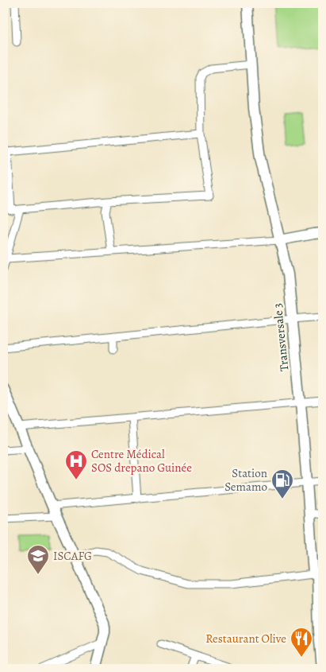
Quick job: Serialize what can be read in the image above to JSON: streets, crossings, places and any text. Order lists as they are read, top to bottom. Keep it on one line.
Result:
{"streets":{"main road":["Transversale 3"]},"places":{"hospital":["Centre Médical SOS drepano Guinée"],"fuel station":["Station Semamo"],"school or university":["ISCAFG"],"restaurant":["Restaurant Olive"]}}
